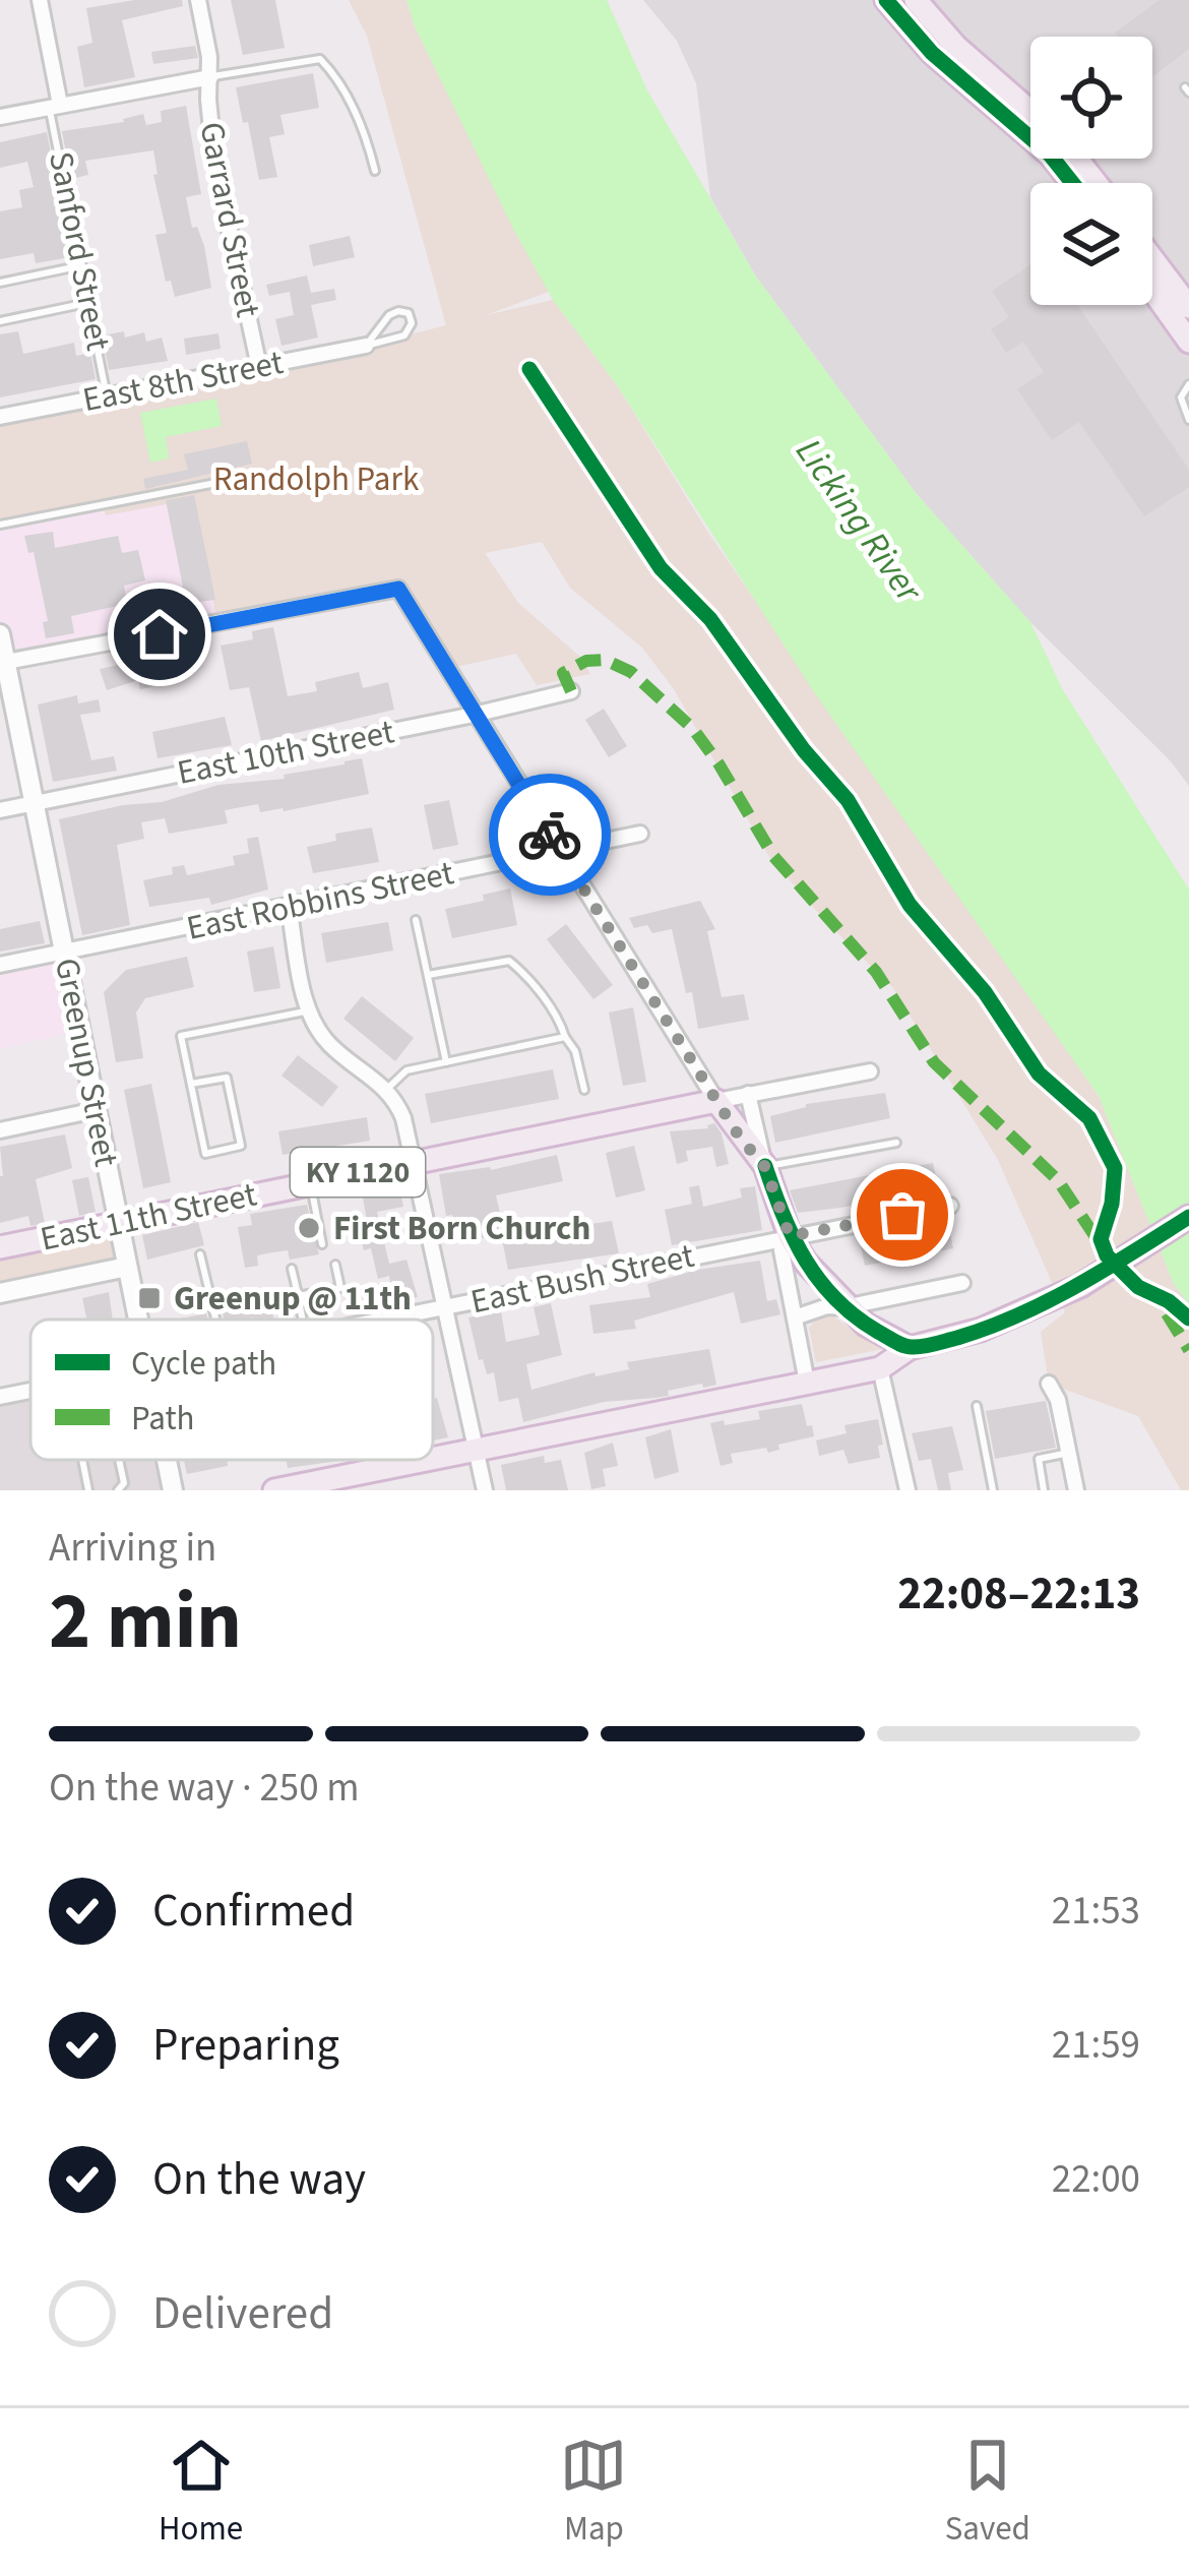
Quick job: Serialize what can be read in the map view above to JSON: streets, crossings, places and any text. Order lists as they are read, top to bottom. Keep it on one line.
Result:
{"streets":{"main road":["Greenup Street","KY 1120","East 11th Street"],"street":["Garrard Street","Sanford Street","East 8th Street","East 10th Street","East Robbins Street","East Bush Street"]},"crossings":[["Garrard Street","East 8th Street"],["Sanford Street","East 8th Street"],["East 10th Street","Greenup Street"],["East Robbins Street","Greenup Street"],["Greenup Street","East 11th Street"]],"water":["Licking River"],"parks":["Randolph Park"],"places":{"other":["First Born Church"],"transit":["Greenup @ 11th"]},"legend":["Cycle path","Path"],"page":{"heading":["2 min","Arriving in","22:08–22:13"],"bar":"On the way · 250 m","list":[["Confirmed","21:53"],["Preparing","21:59"],["On the way","22:00"],"Delivered"],"tabs":["Home","Map","Saved"]}}
